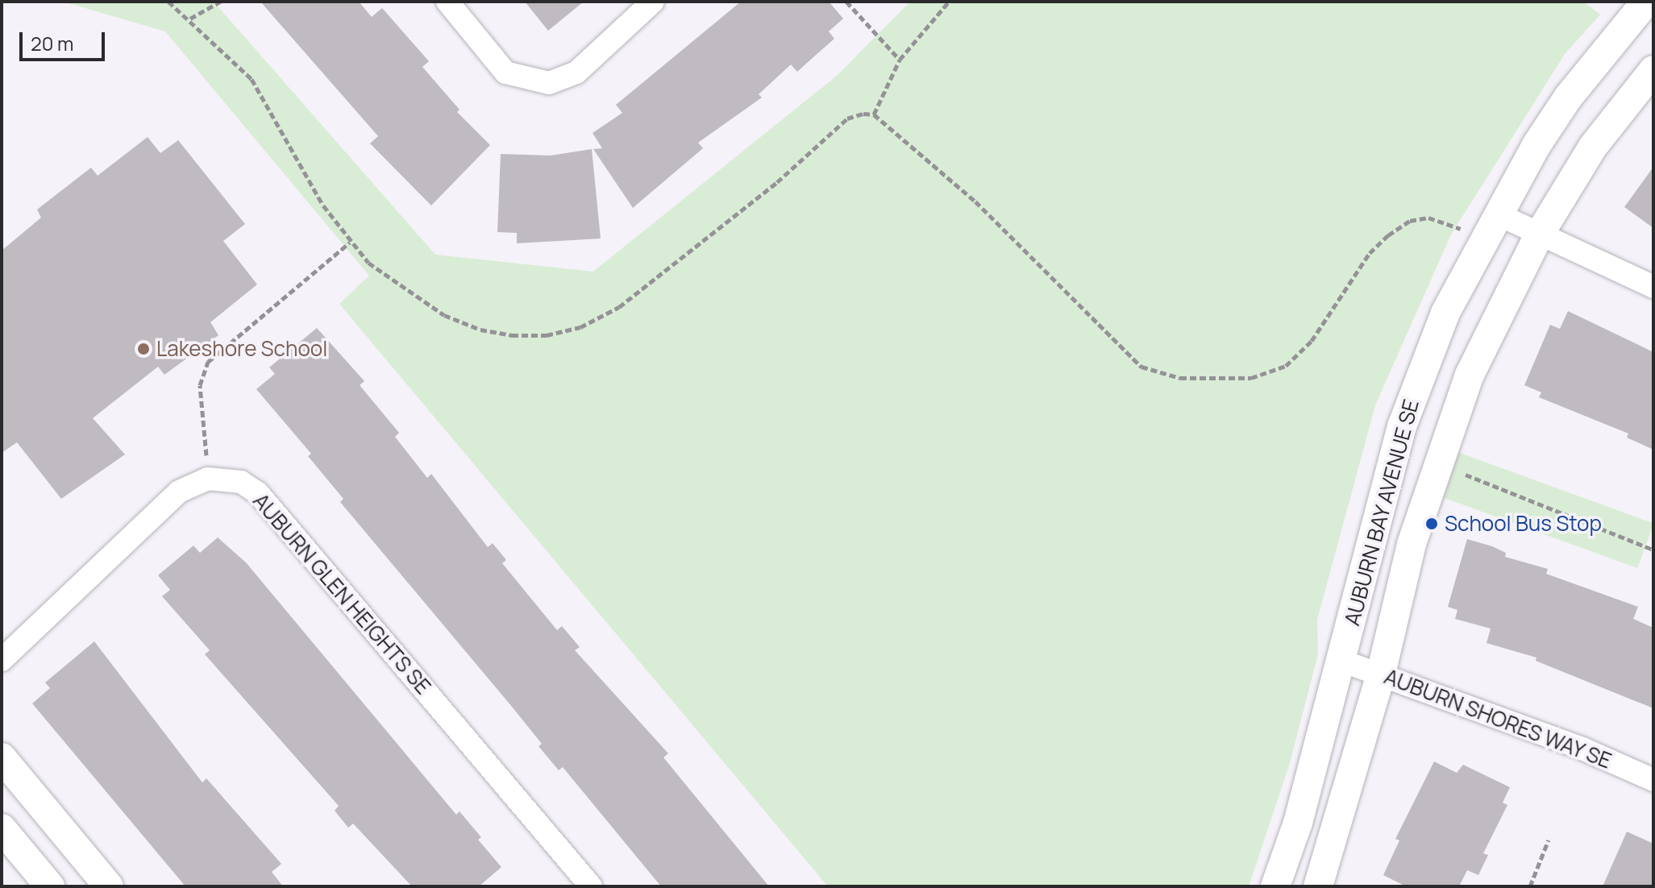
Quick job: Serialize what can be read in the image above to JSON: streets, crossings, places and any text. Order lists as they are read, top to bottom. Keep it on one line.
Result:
{"streets":{"street":["AUBURN BAY AVENUE SE","AUBURN GLEN HEIGHTS SE","AUBURN SHORES WAY SE"]},"crossings":[["AUBURN BAY AVENUE SE","AUBURN SHORES WAY SE"]],"places":["Lakeshore School","School Bus Stop"],"scale_bar":"20 m"}
